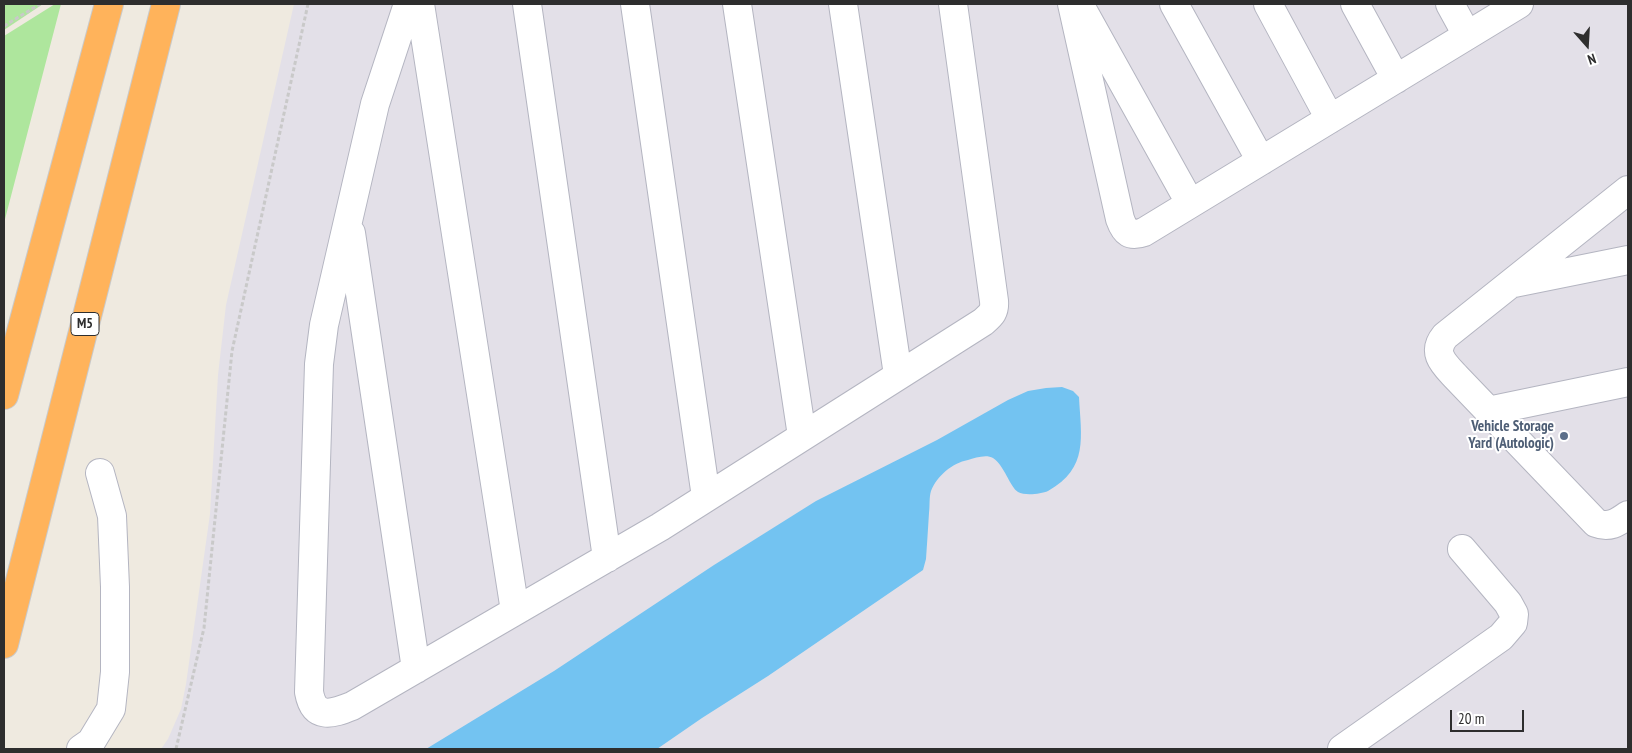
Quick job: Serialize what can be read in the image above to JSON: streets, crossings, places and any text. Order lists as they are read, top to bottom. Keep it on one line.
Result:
{"streets":{"highway":["M5"]},"places":["Vehicle Storage Yard (Autologic)"],"scale_bar":"20 m","north":"bottom"}
